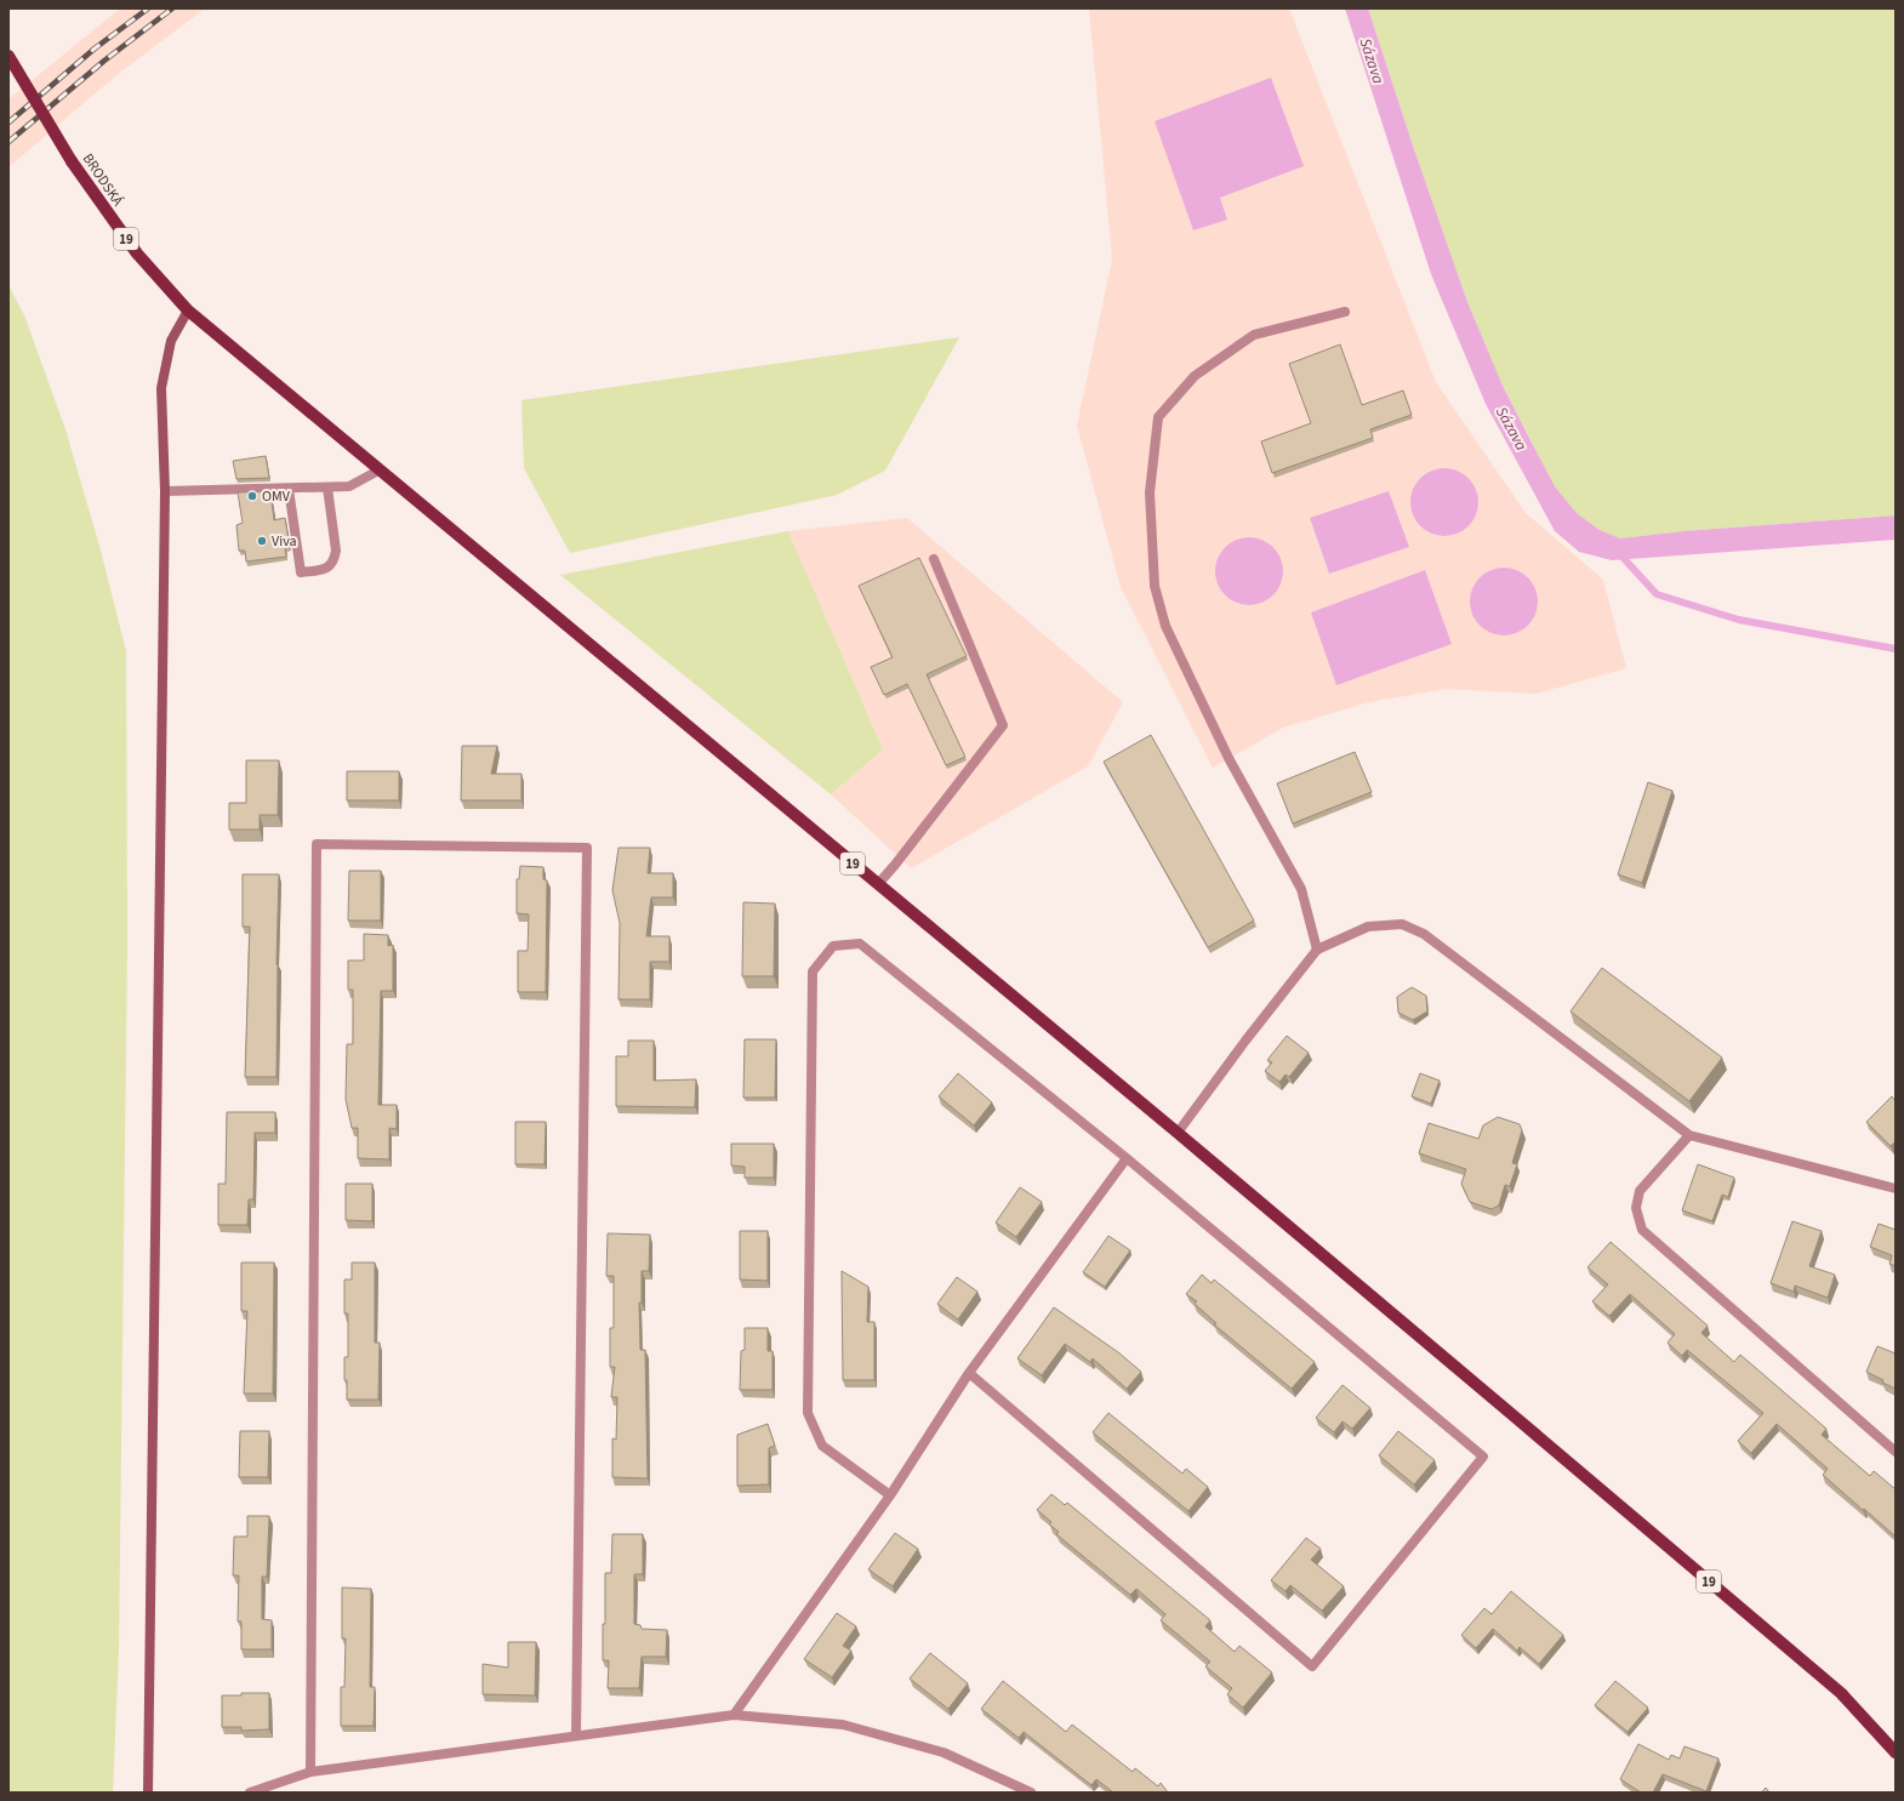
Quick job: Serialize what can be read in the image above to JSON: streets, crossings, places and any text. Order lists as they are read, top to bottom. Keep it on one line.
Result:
{"streets":{"main road":["BRODSKÁ","19"]},"crossings":[["BRODSKÁ","19"]],"water":["Sázava"],"places":["OMV","Viva"]}
